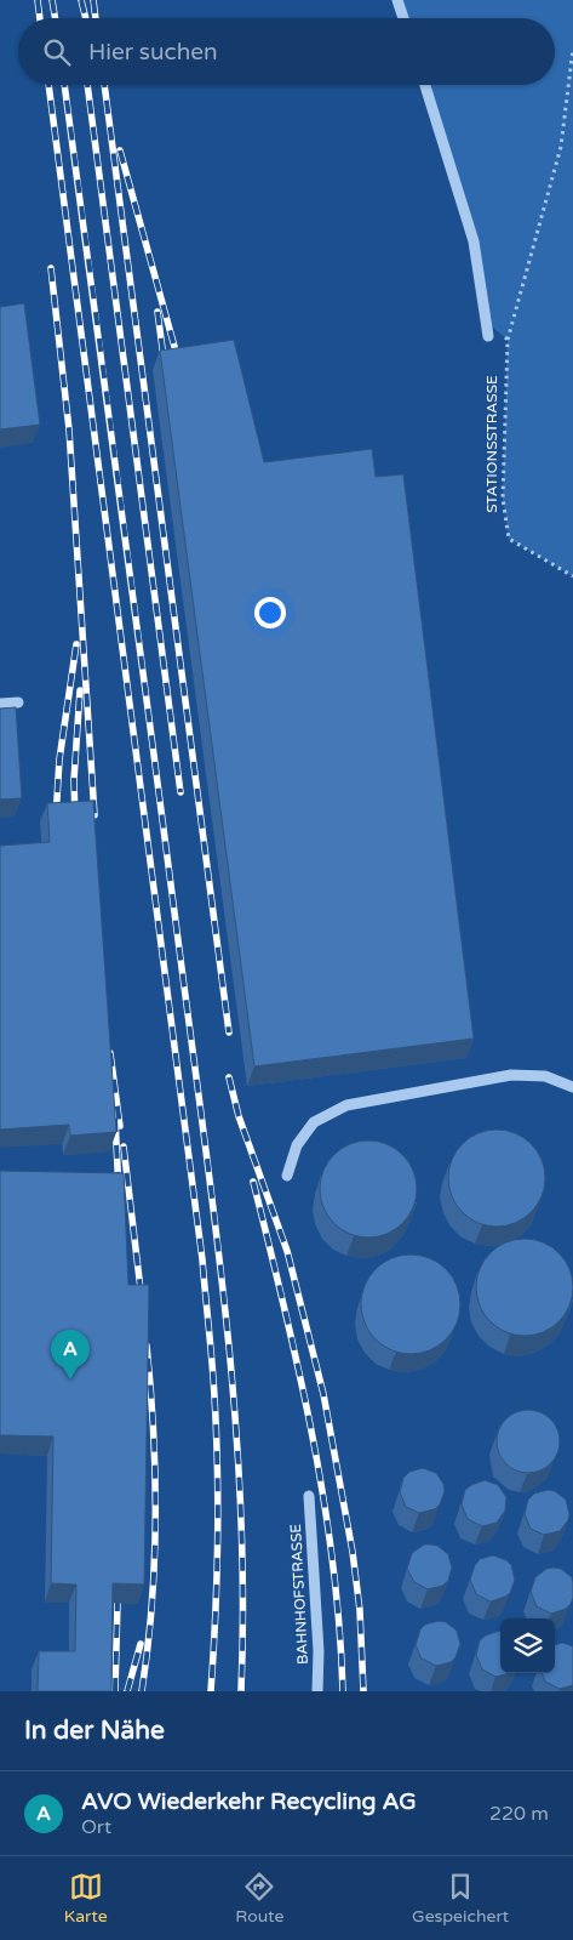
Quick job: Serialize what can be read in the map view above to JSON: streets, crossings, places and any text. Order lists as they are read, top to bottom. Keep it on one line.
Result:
{"streets":{"street":["BAHNHOFSTRASSE"],"path":["STATIONSSTRASSE"]},"page":{"search":"Hier suchen","pins":"A","heading":"In der Nähe","list":[{"mark":"A","name":"AVO Wiederkehr Recycling AG","note":"Ort","value":"220 m"}],"nav":["Karte","Route","Gespeichert"]}}
